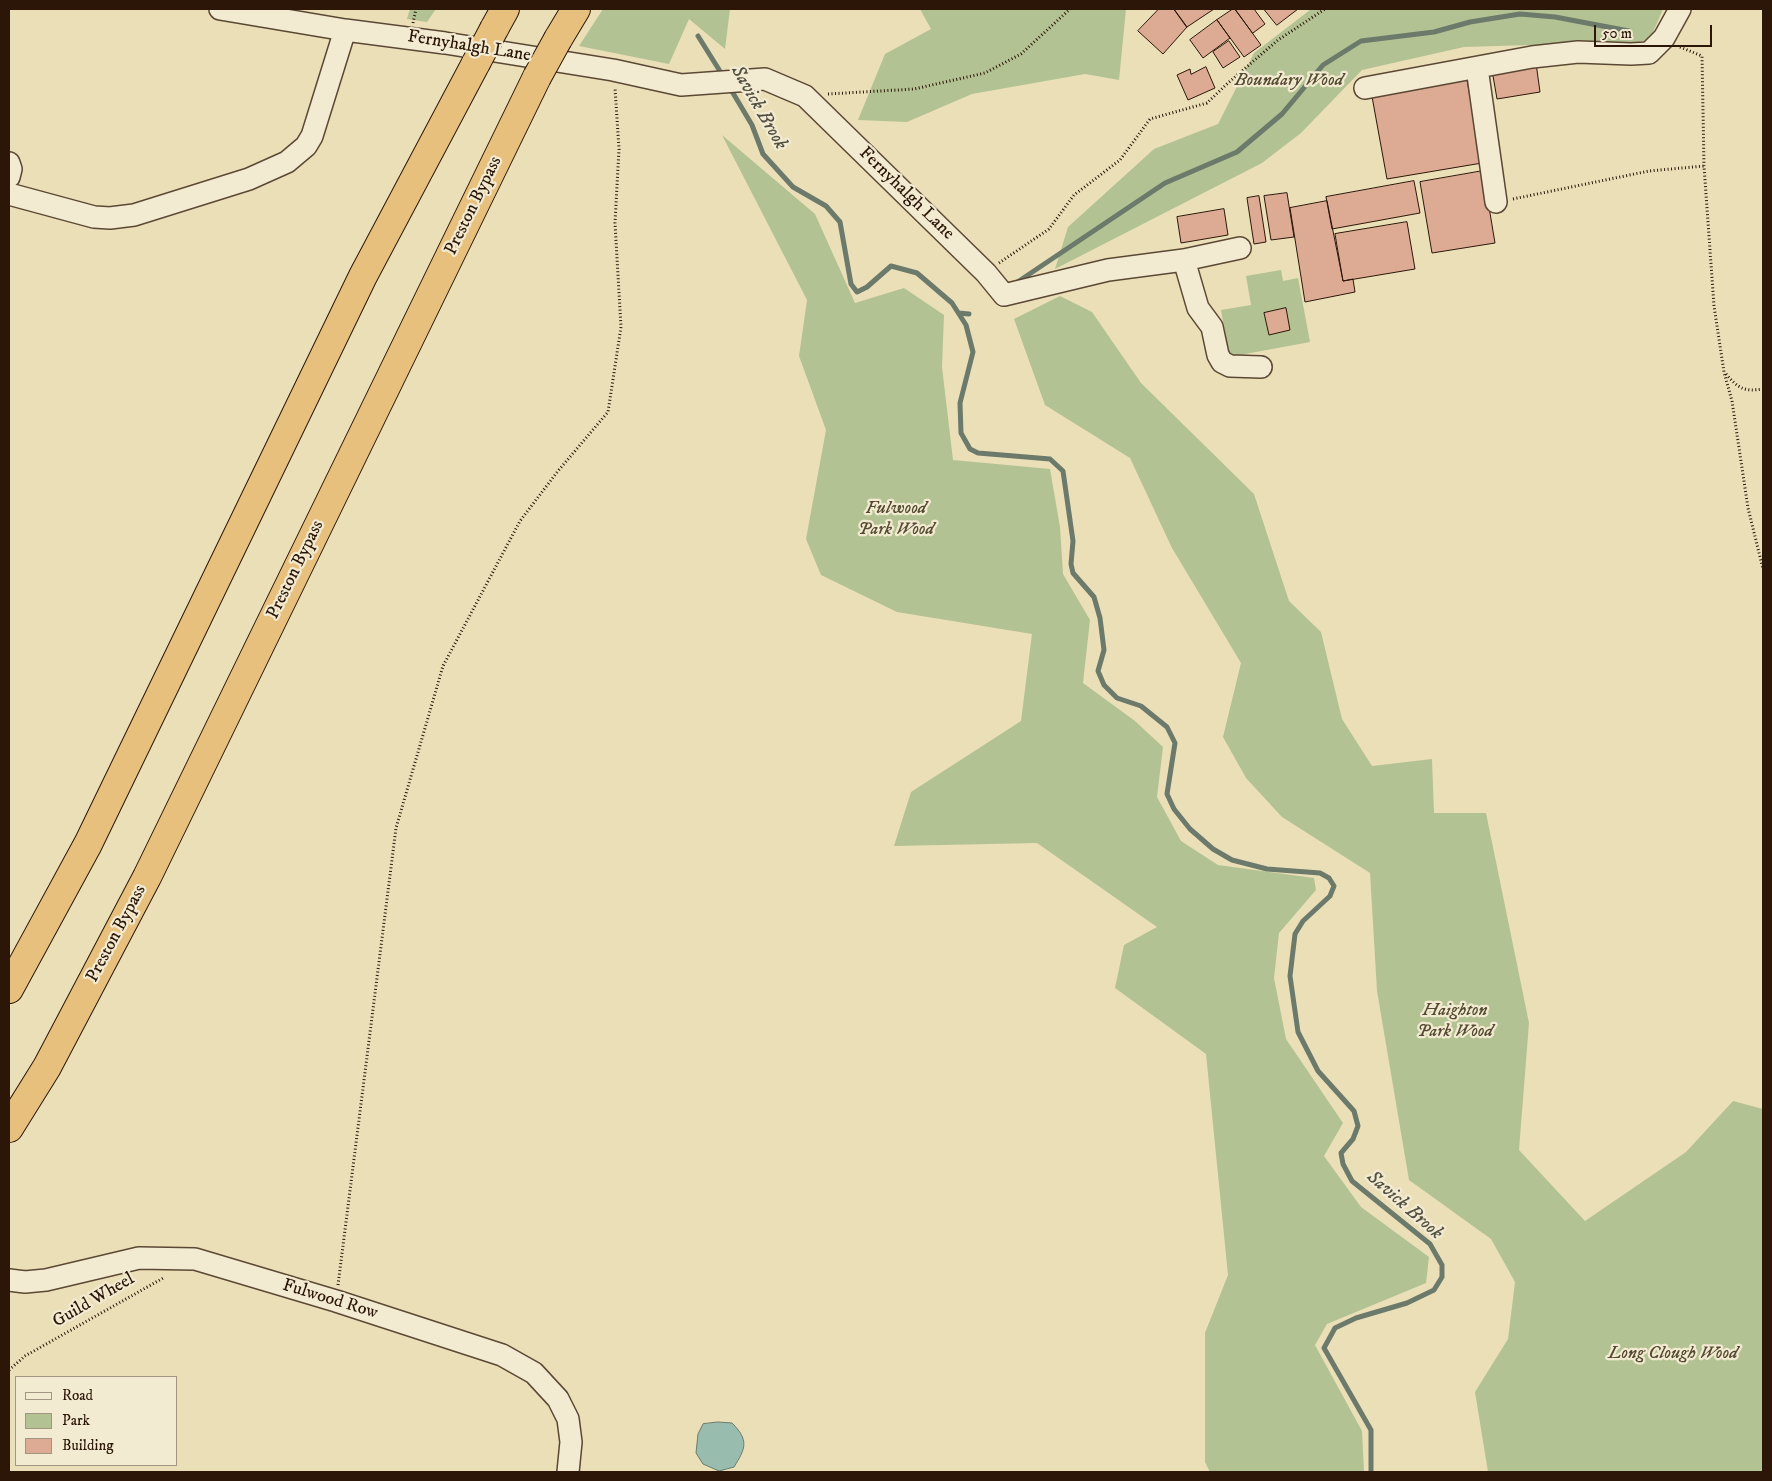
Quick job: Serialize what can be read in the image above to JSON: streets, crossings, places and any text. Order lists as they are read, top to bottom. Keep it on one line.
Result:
{"streets":{"highway":["Preston Bypass"],"street":["Fernyhalgh Lane","Fulwood Row"],"path":["Guild Wheel"]},"crossings":[["Fulwood Row","Guild Wheel"]],"water":["Savick Brook"],"parks":["Boundary Wood","Fulwood Park Wood","Haighton Park Wood","Long Clough Wood"],"legend":["Road","Park","Building"],"scale_bar":"50 m"}
